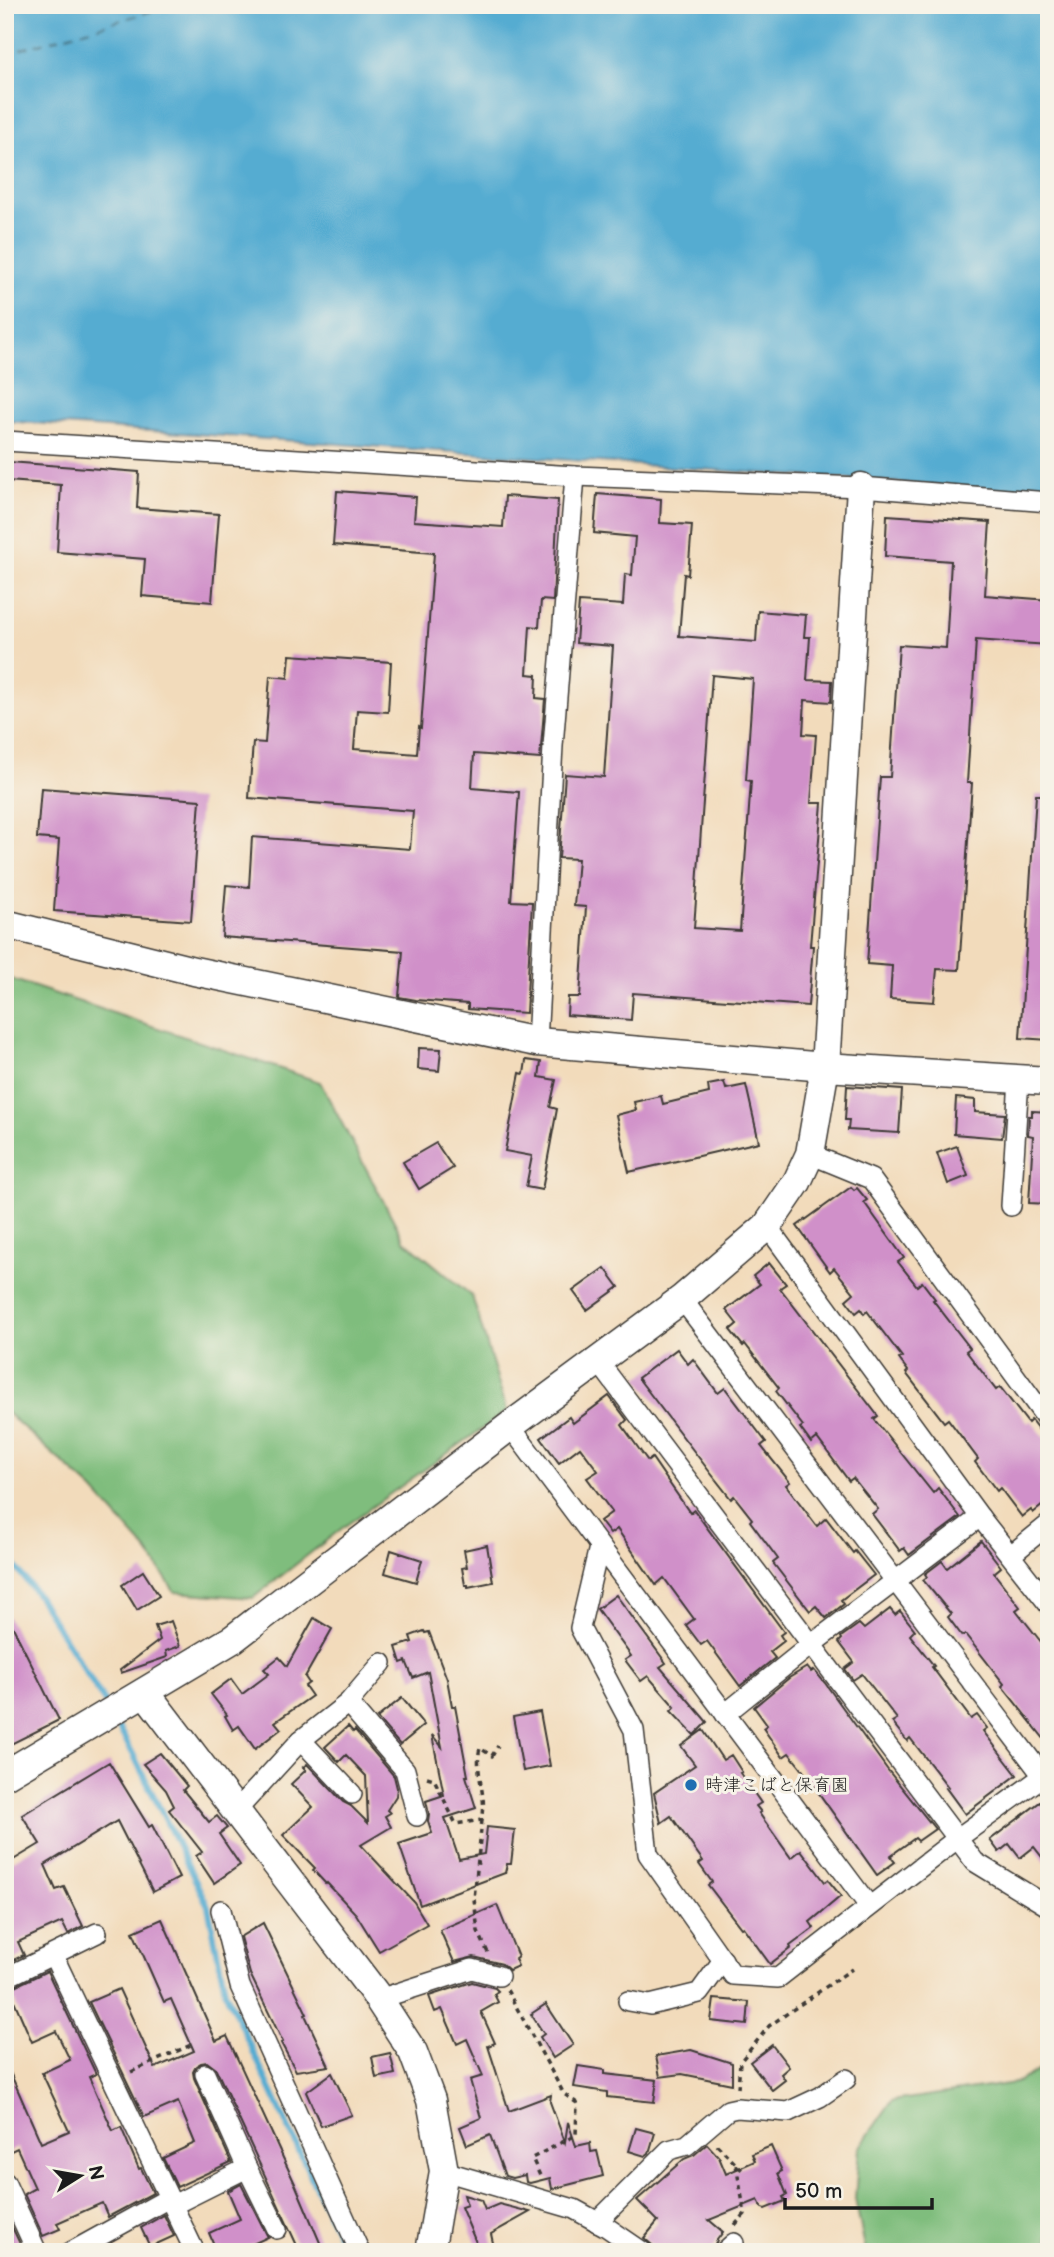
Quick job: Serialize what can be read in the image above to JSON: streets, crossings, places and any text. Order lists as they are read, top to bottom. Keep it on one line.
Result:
{"places":["時津こばと保育園"],"scale_bar":"50 m","north":"right"}
